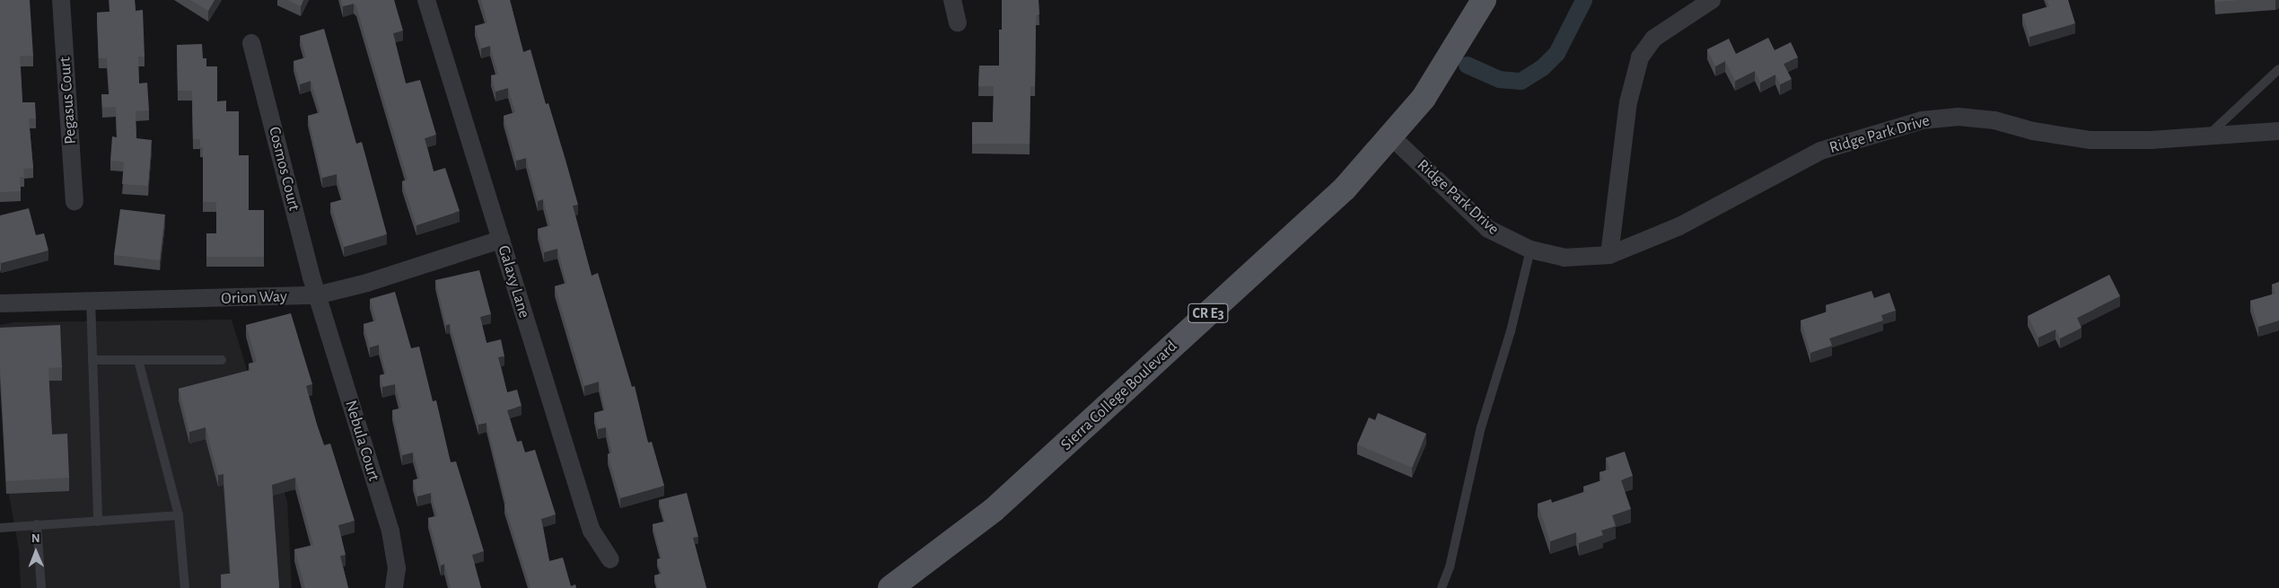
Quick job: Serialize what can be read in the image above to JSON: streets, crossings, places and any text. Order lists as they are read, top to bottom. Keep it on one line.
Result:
{"streets":{"main road":["CR E3","Sierra College Boulevard"],"street":["Pegasus Court","Ridge Park Drive","Cosmos Court","Galaxy Lane","Orion Way","Nebula Court"]},"crossings":[["Ridge Park Drive","Sierra College Boulevard"],["Cosmos Court","Orion Way"],["Cosmos Court","Nebula Court"],["Galaxy Lane","Orion Way"],["Orion Way","Nebula Court"]],"north":"top"}
